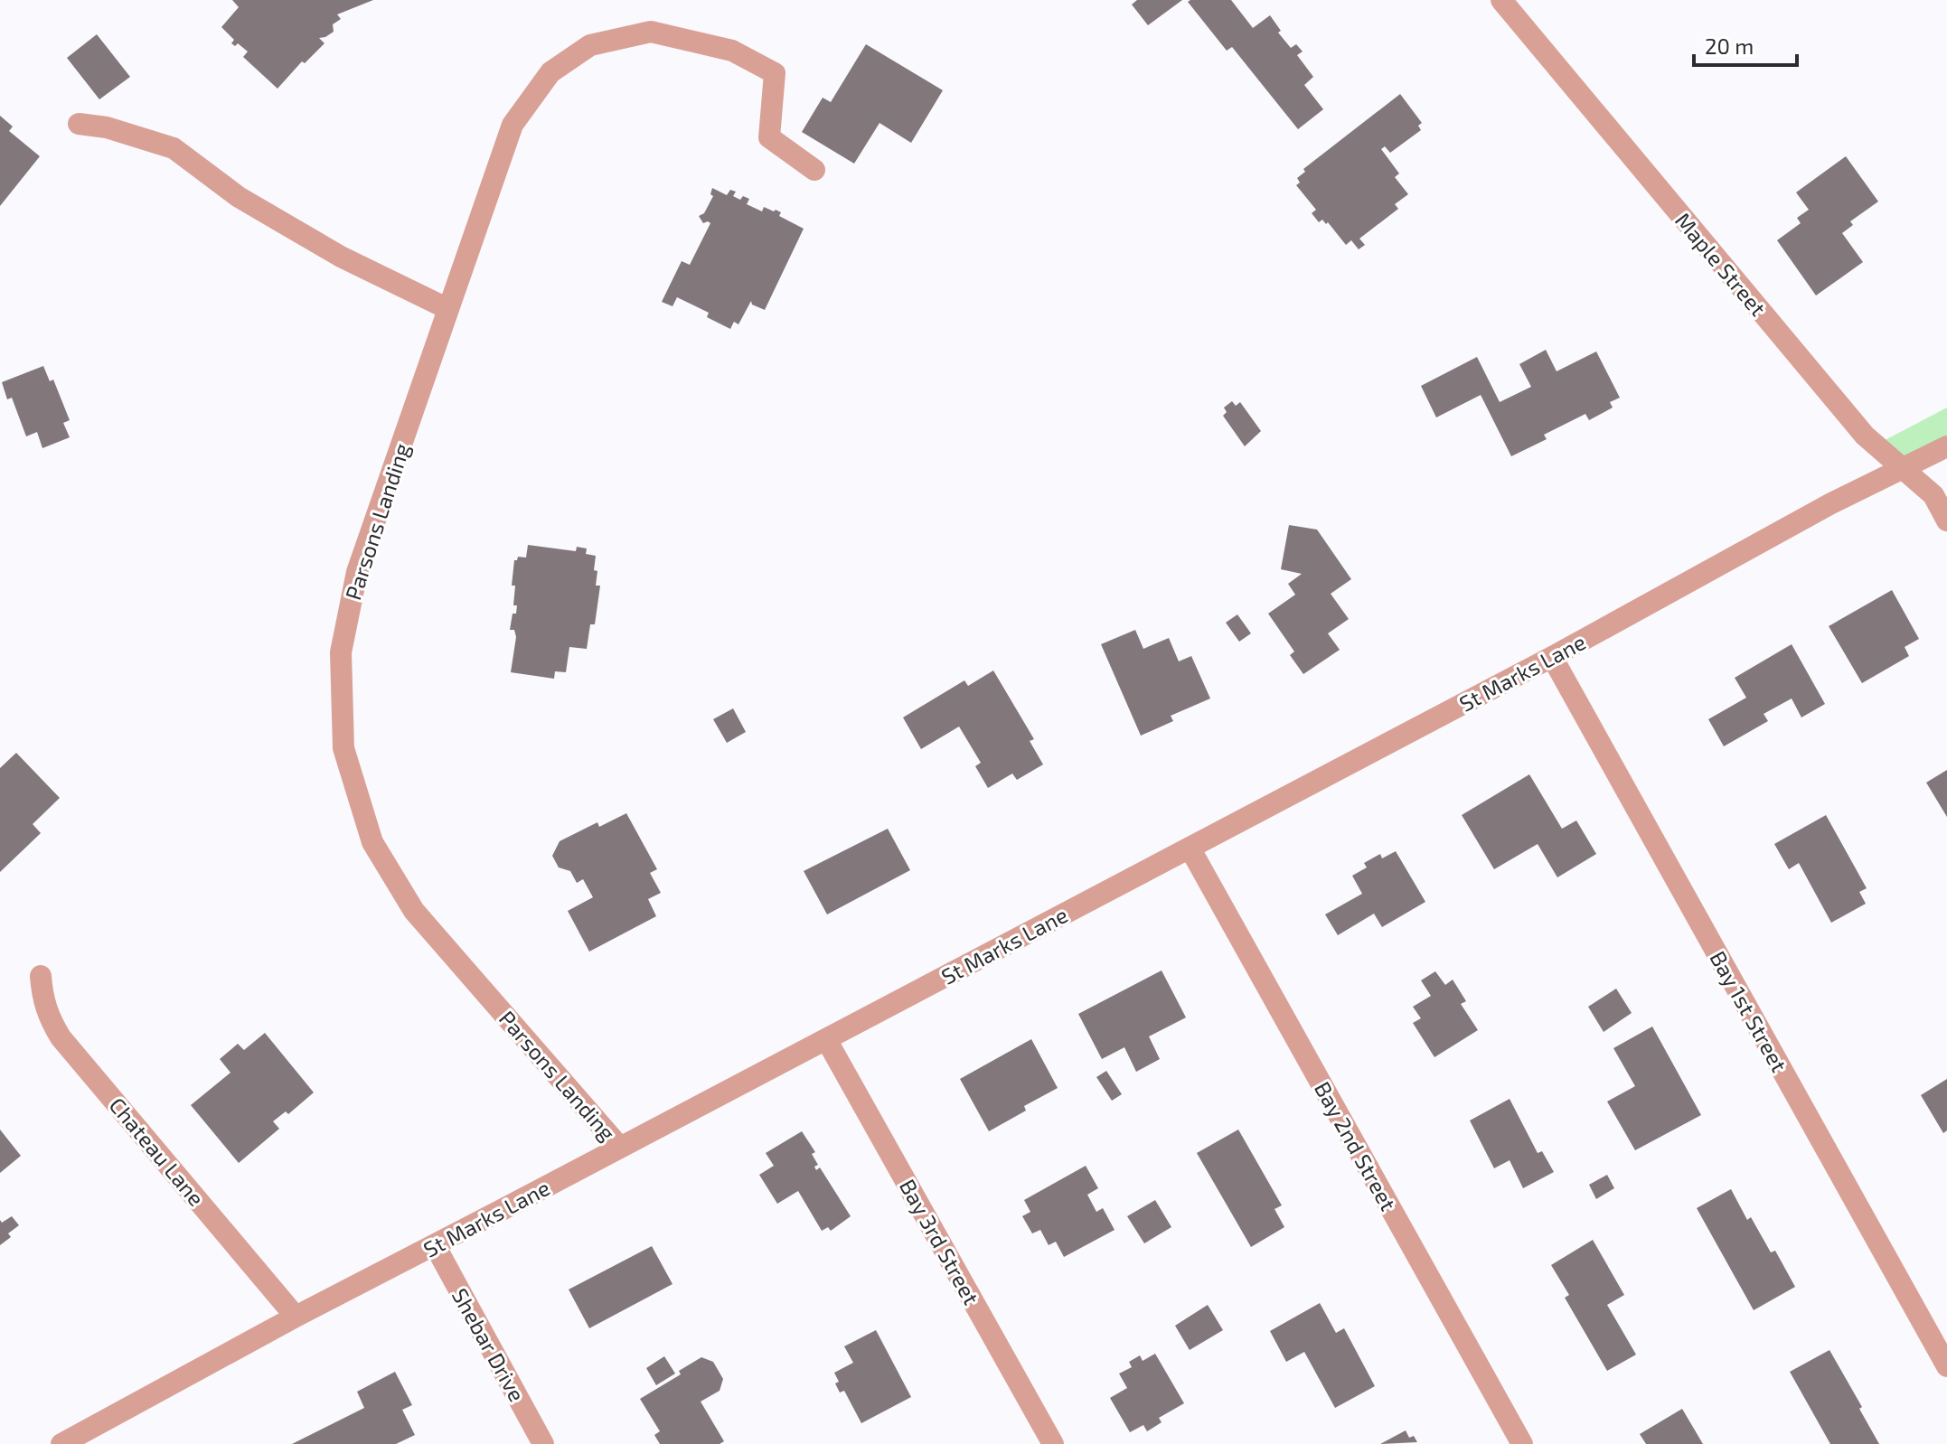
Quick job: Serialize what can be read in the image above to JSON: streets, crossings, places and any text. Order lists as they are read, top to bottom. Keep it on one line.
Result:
{"streets":{"street":["Maple Street","Parsons Landing","St Marks Lane","Bay 1st Street","Bay 2nd Street","Chateau Lane","Bay 3rd Street","Shebar Drive"]},"crossings":[["Maple Street","St Marks Lane"],["Parsons Landing","St Marks Lane"],["St Marks Lane","Bay 1st Street"],["St Marks Lane","Bay 2nd Street"],["St Marks Lane","Chateau Lane"],["St Marks Lane","Bay 3rd Street"],["St Marks Lane","Shebar Drive"]],"scale_bar":"20 m"}
